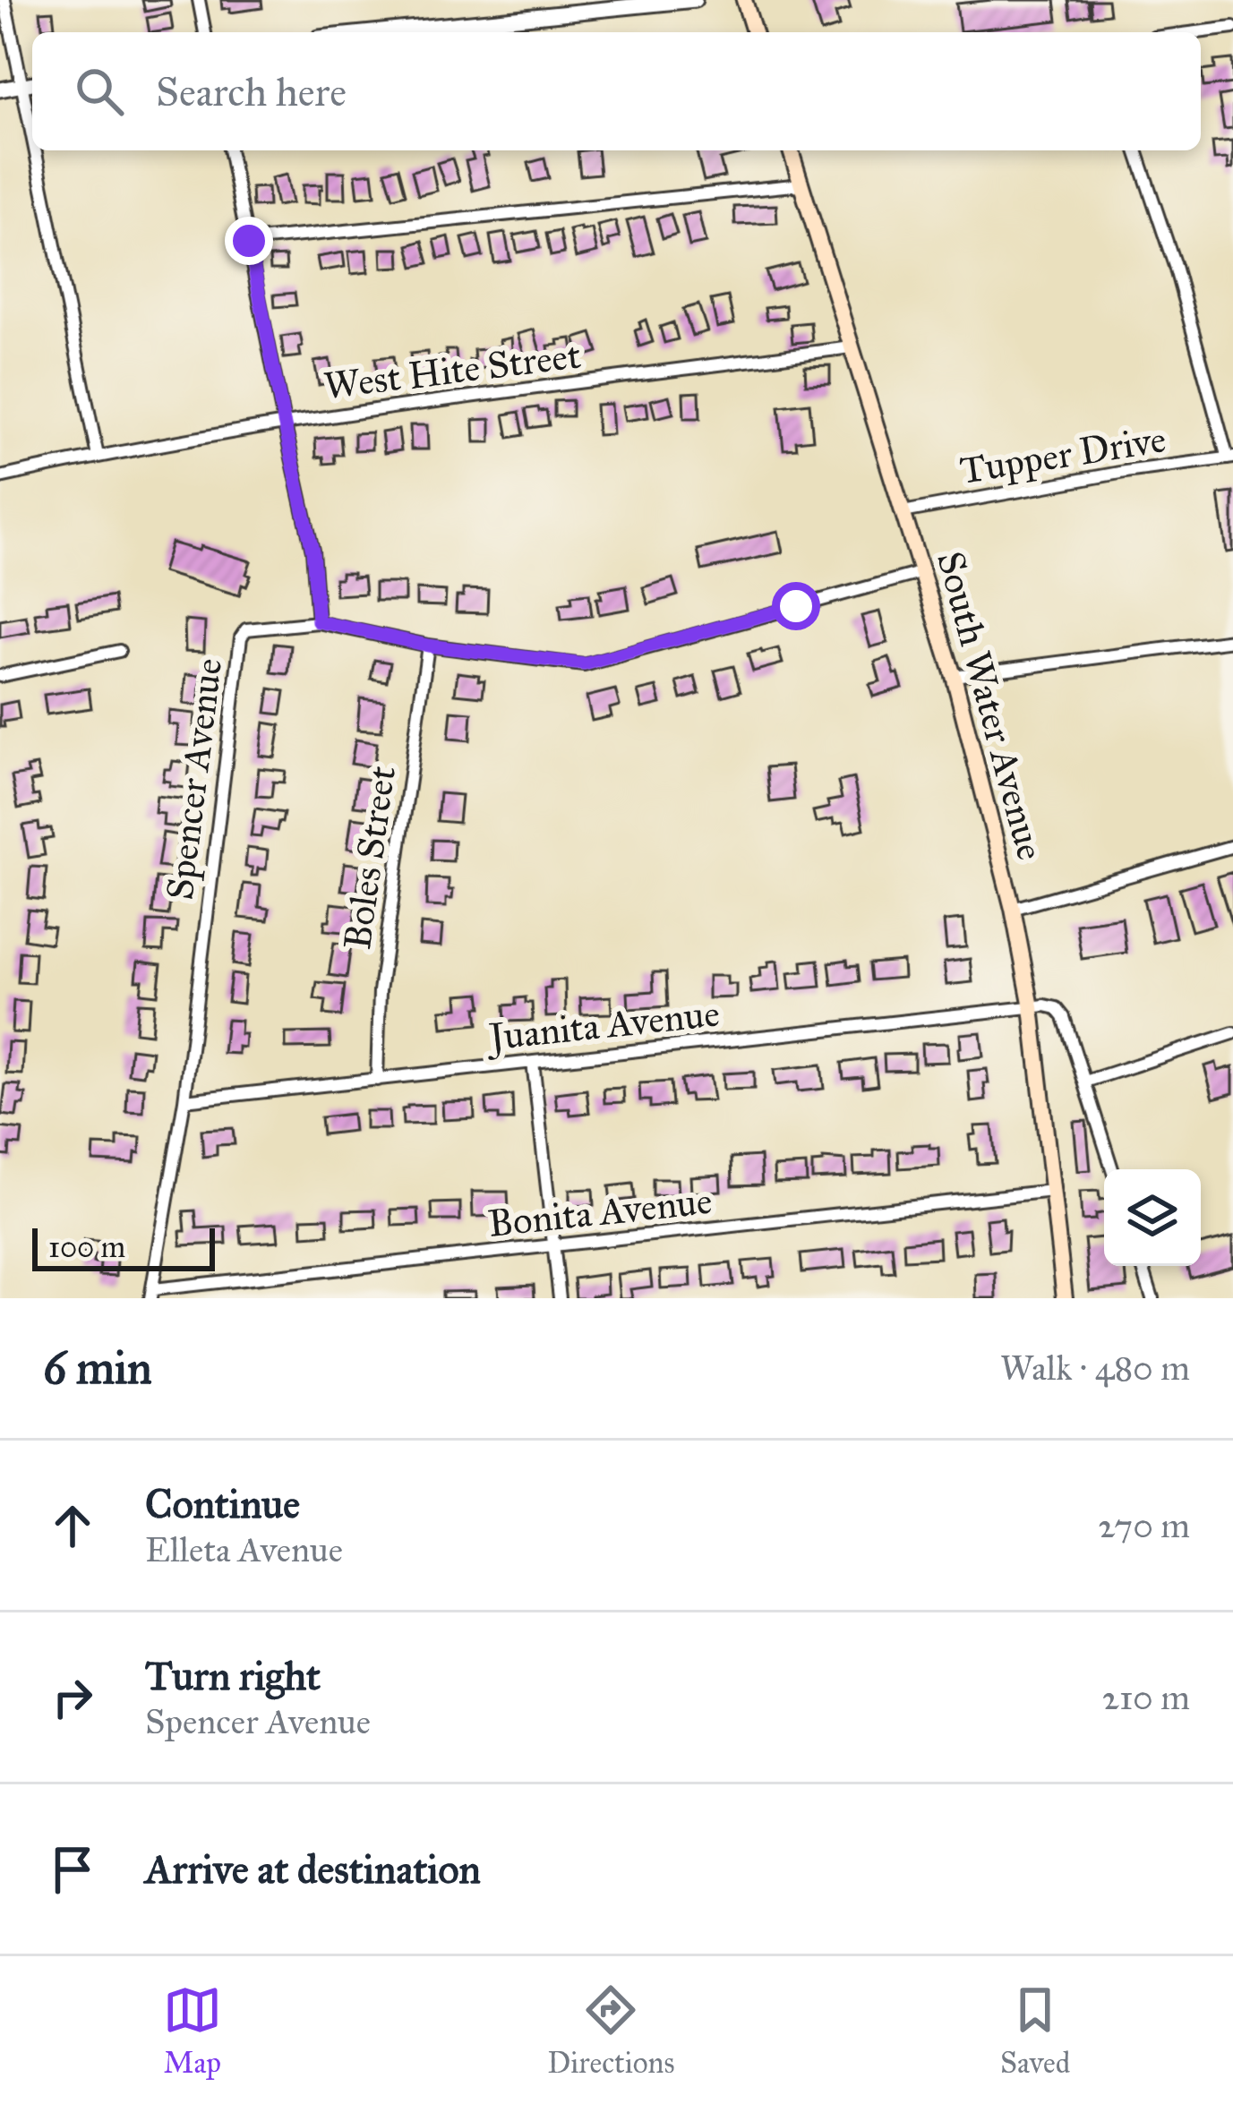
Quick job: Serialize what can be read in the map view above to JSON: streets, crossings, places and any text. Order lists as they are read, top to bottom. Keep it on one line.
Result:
{"streets":{"main road":["South Water Avenue"],"street":["West Hite Street","Tupper Drive","Spencer Avenue","Boles Street","Juanita Avenue","Bonita Avenue"]},"crossings":[["West Hite Street","South Water Avenue"],["Tupper Drive","South Water Avenue"],["South Water Avenue","Juanita Avenue"],["South Water Avenue","Bonita Avenue"],["Spencer Avenue","Juanita Avenue"],["Spencer Avenue","Bonita Avenue"],["Boles Street","Juanita Avenue"]],"scale_bar":"100 m","page":{"search":"Search here","scale":"100 m","heading":["6 min","Walk · 480 m"],"list":[["Continue","Elleta Avenue","270 m"],["Turn right","Spencer Avenue","210 m"],"Arrive at destination"],"nav":["Map","Directions","Saved"]}}
